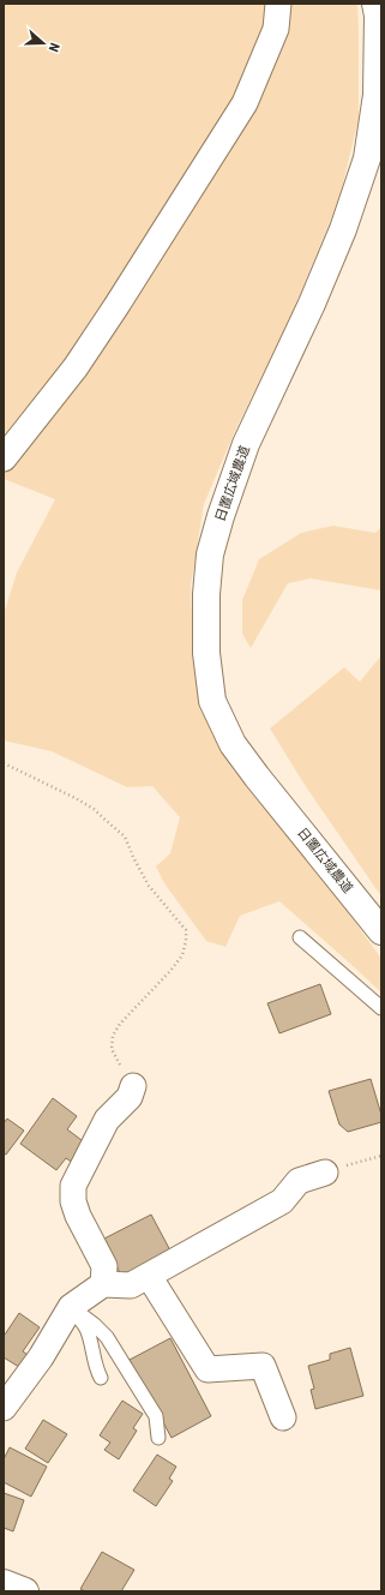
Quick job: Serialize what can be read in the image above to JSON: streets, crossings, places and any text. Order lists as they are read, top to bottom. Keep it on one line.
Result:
{"streets":{"street":["日置広域農道"]},"north":"right"}
